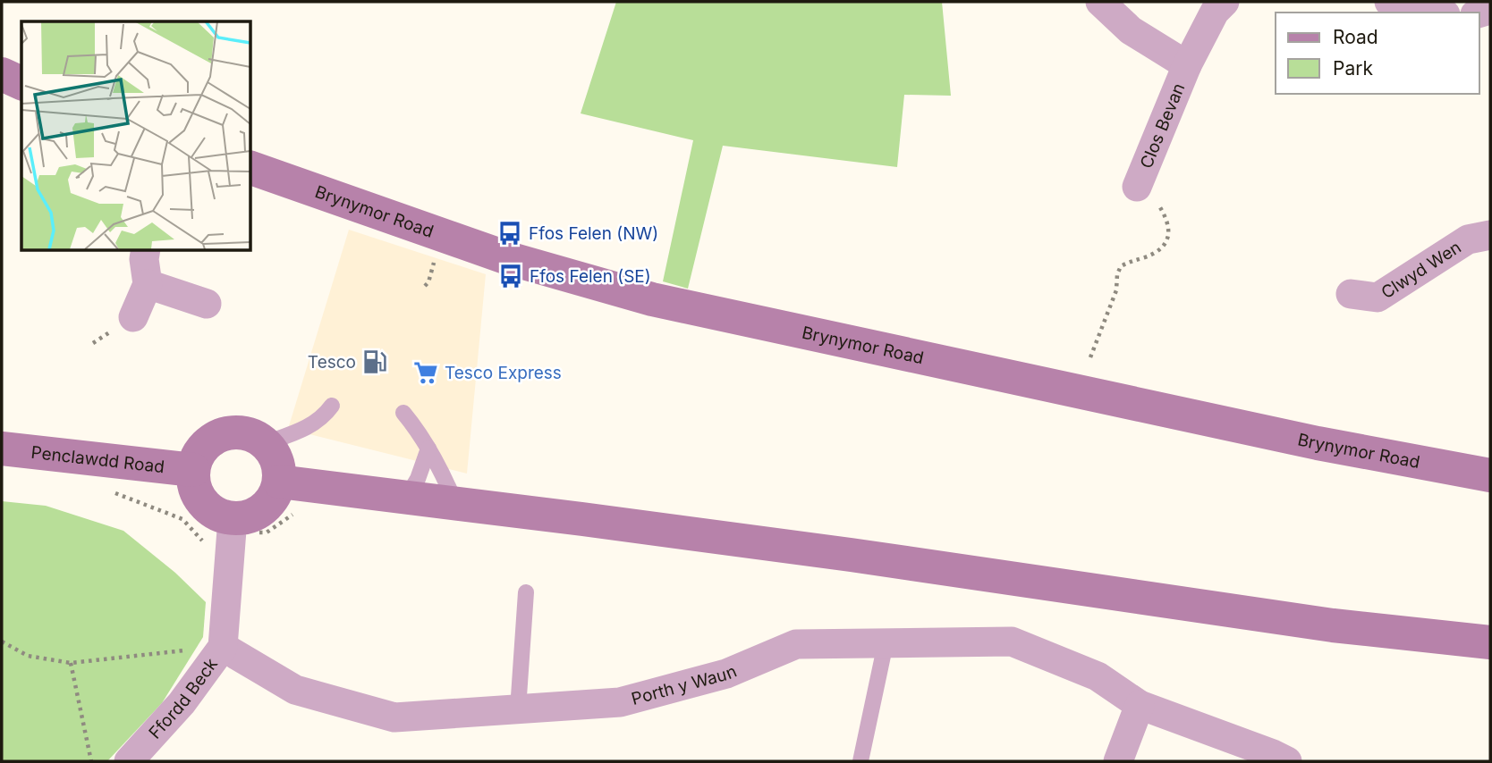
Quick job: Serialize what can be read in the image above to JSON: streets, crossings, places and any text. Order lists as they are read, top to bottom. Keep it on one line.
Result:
{"streets":{"main road":["Brynymor Road","Penclawdd Road"],"street":["Clos Bevan","Clwyd Wen","Porth y Waun","Ffordd Beck"]},"crossings":[["Penclawdd Road","Ffordd Beck"],["Porth y Waun","Ffordd Beck"]],"places":{"bus stop":["Ffos Felen (NW)","Ffos Felen (SE)"],"fuel station":["Tesco"],"supermarket":["Tesco Express"]},"legend":["Road","Park"]}
